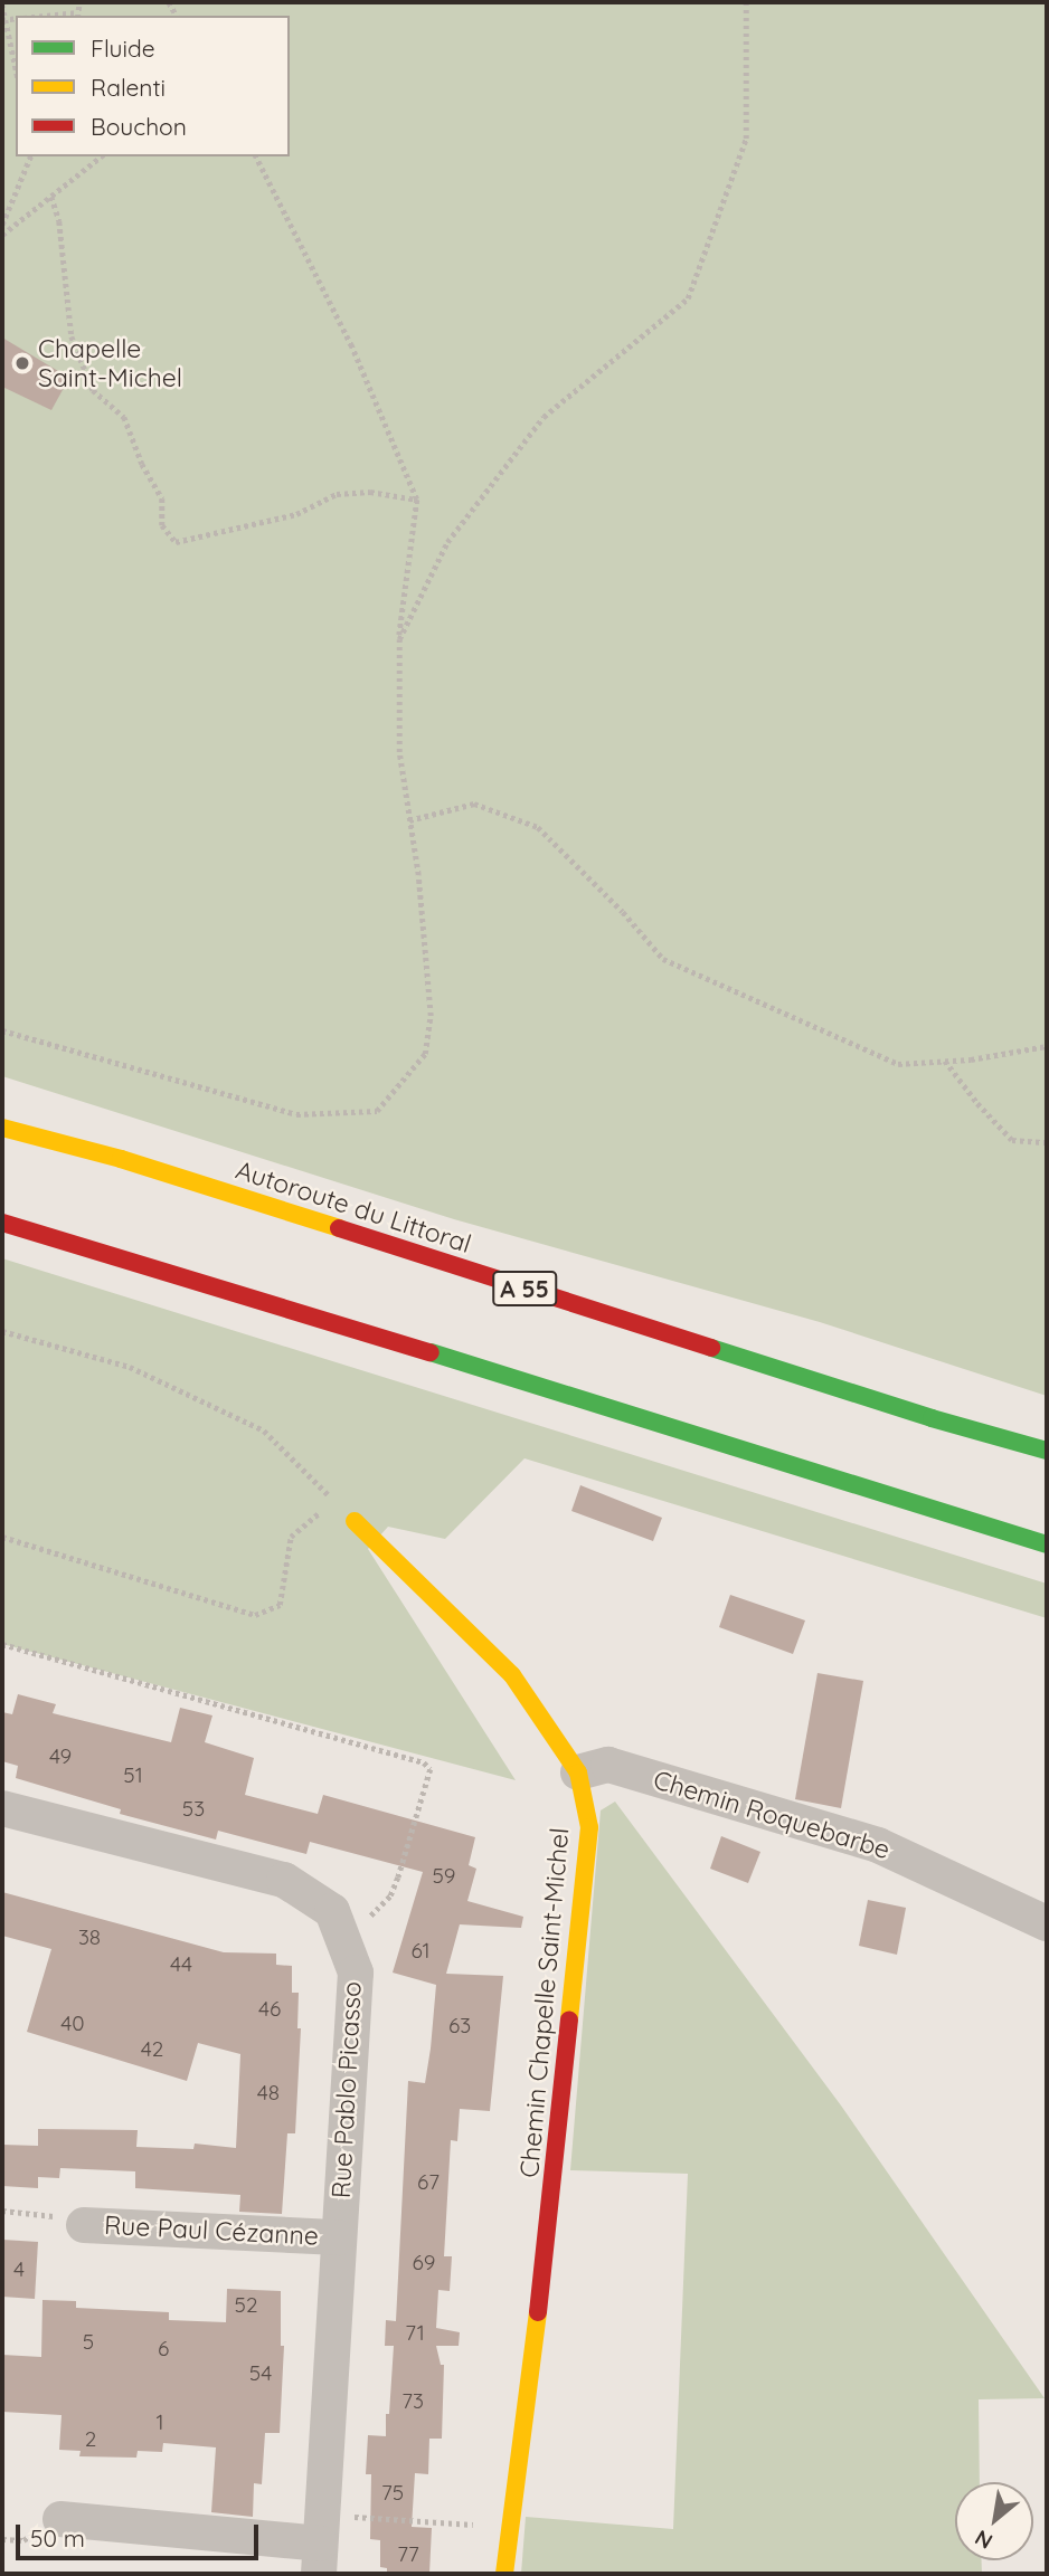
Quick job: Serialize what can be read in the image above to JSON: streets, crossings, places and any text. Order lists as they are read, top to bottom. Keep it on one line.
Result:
{"streets":{"main road":["Autoroute du Littoral","A 55","Chemin Chapelle Saint-Michel"],"street":["Chemin Roquebarbe","Rue Pablo Picasso","Rue Paul Cézanne"]},"crossings":[["Chemin Roquebarbe","Chemin Chapelle Saint-Michel"],["Rue Pablo Picasso","Rue Paul Cézanne"]],"places":["Chapelle Saint-Michel"],"house_numbers":["49","51","53","59","38","61","44","46","40","63","42","48","67","69","4","52","71","5","6","54","73","1","2","75","77"],"legend":["Fluide","Ralenti","Bouchon"],"scale_bar":"50 m","north":"bottom left"}
